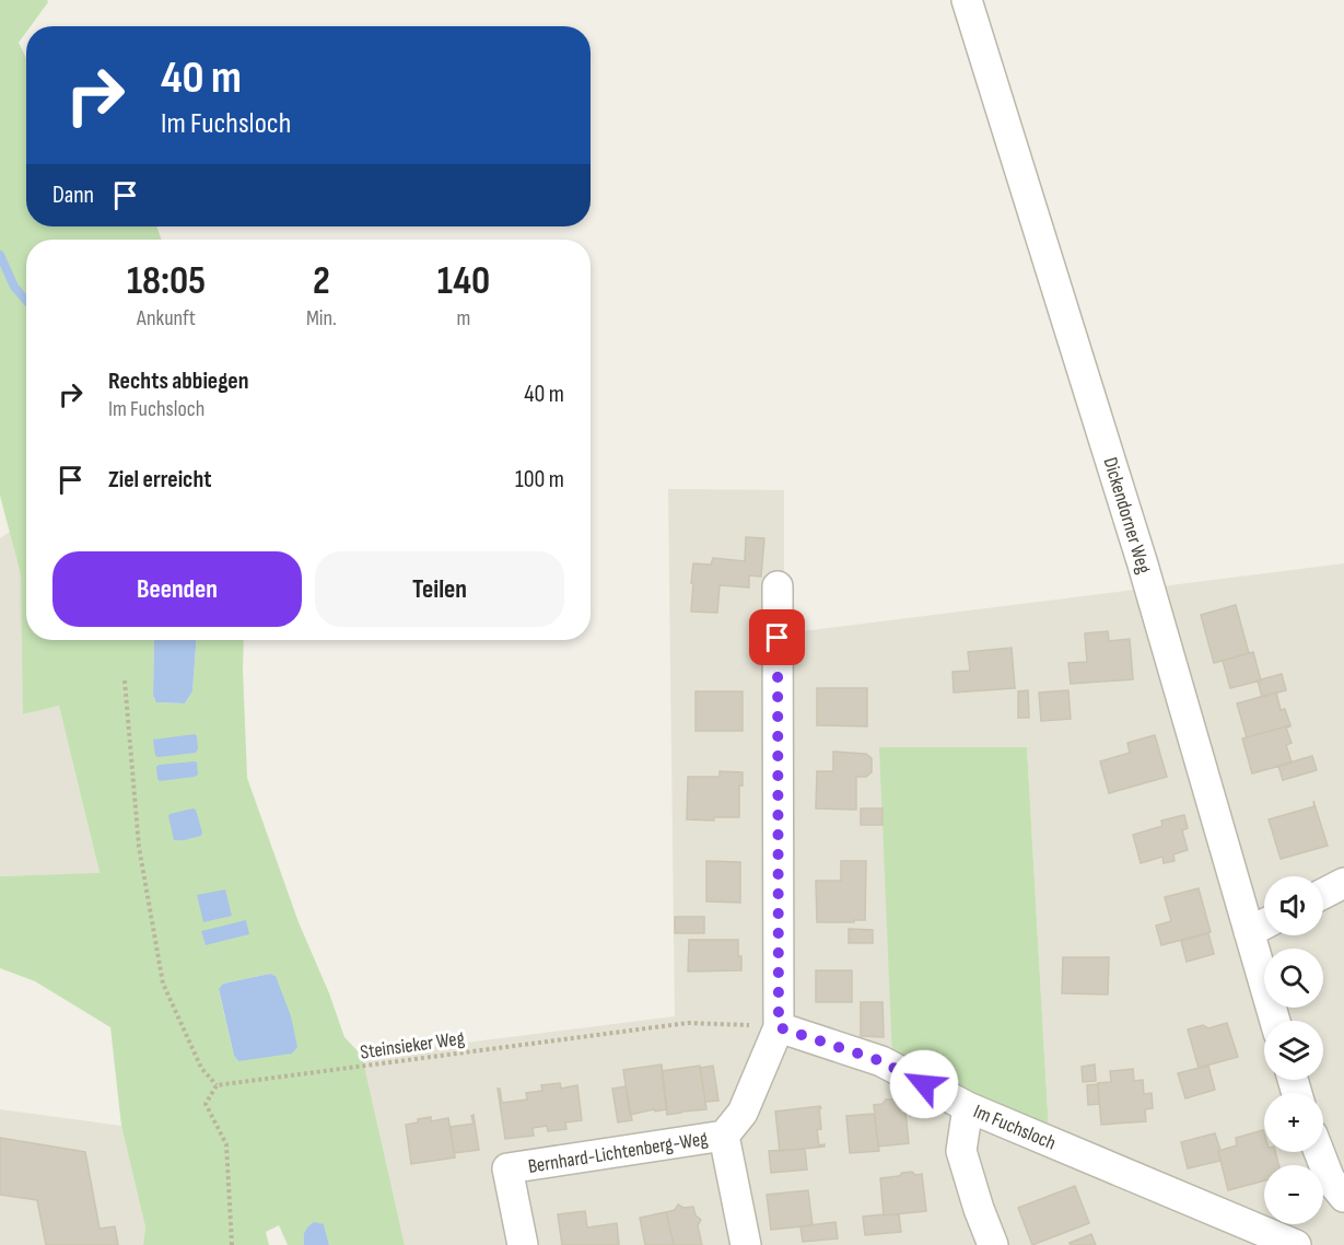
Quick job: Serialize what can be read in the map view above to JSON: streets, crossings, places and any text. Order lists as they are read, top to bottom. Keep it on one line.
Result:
{"streets":{"street":["Dickendorner Weg","Im Fuchsloch","Bernhard-Lichtenberg-Weg"],"path":["Steinsieker Weg"]},"crossings":[["Steinsieker Weg","Im Fuchsloch"],["Steinsieker Weg","Bernhard-Lichtenberg-Weg"],["Im Fuchsloch","Bernhard-Lichtenberg-Weg"]],"page":{"turn":["40 m","Im Fuchsloch"],"then":"Dann","eta":["18:05","Ankunft","2","Min.","140","m"],"list":[{"name":"Rechts abbiegen","note":"Im Fuchsloch","value":"40 m"},{"name":"Ziel erreicht","value":"100 m"}],"buttons":["Beenden","Teilen"],"map_buttons":["+","−"]}}
